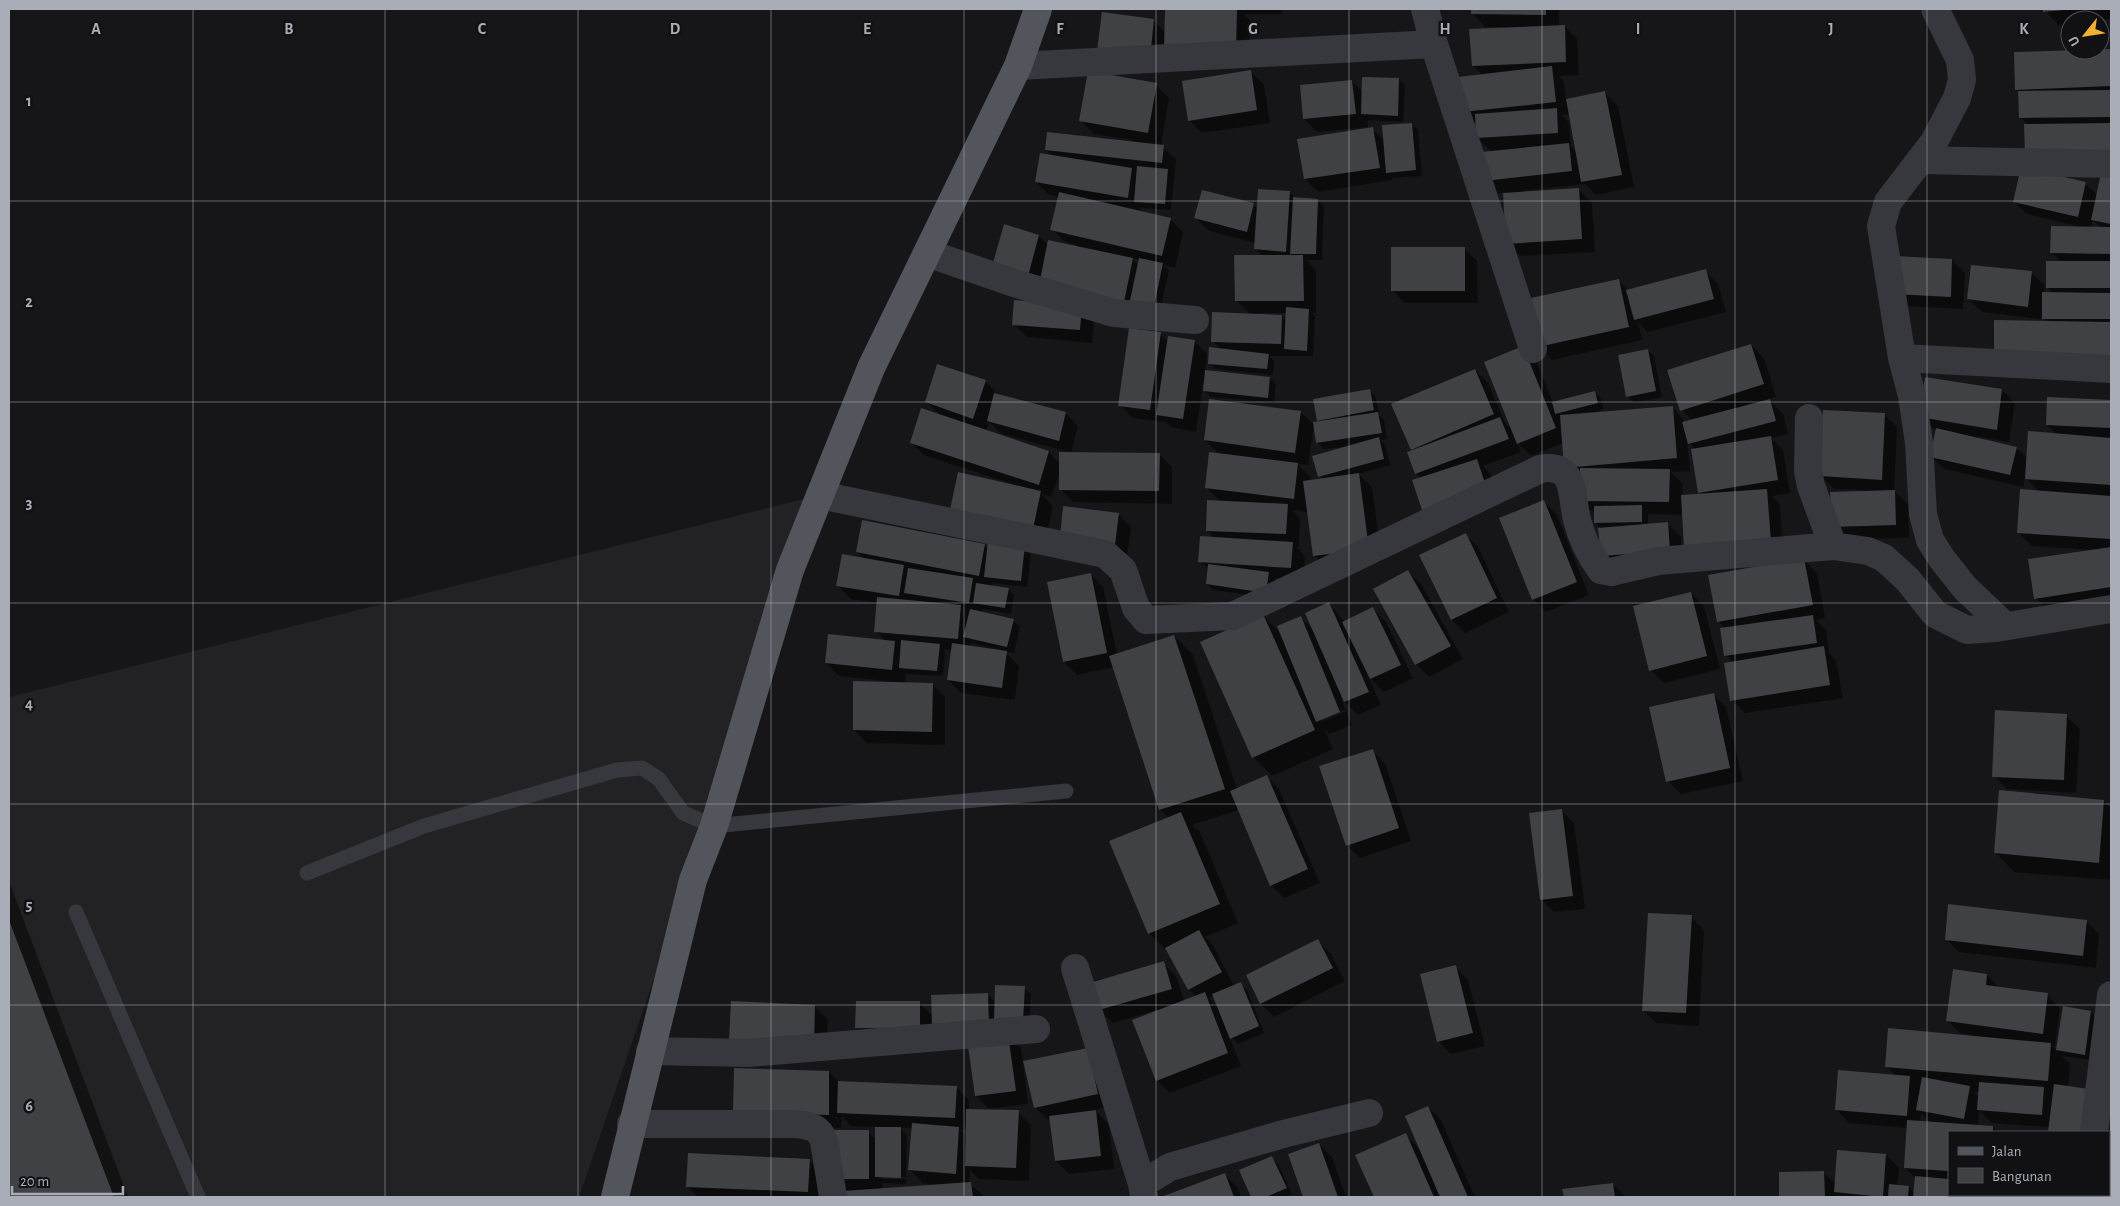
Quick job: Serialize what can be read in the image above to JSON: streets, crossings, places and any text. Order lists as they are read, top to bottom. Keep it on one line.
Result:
{"legend":["Jalan","Bangunan"],"scale_bar":"20 m","north":"bottom left","grid":{"columns":["A","B","C","D","E","F","G","H","I","J","K"],"rows":["1","2","3","4","5","6"]}}
